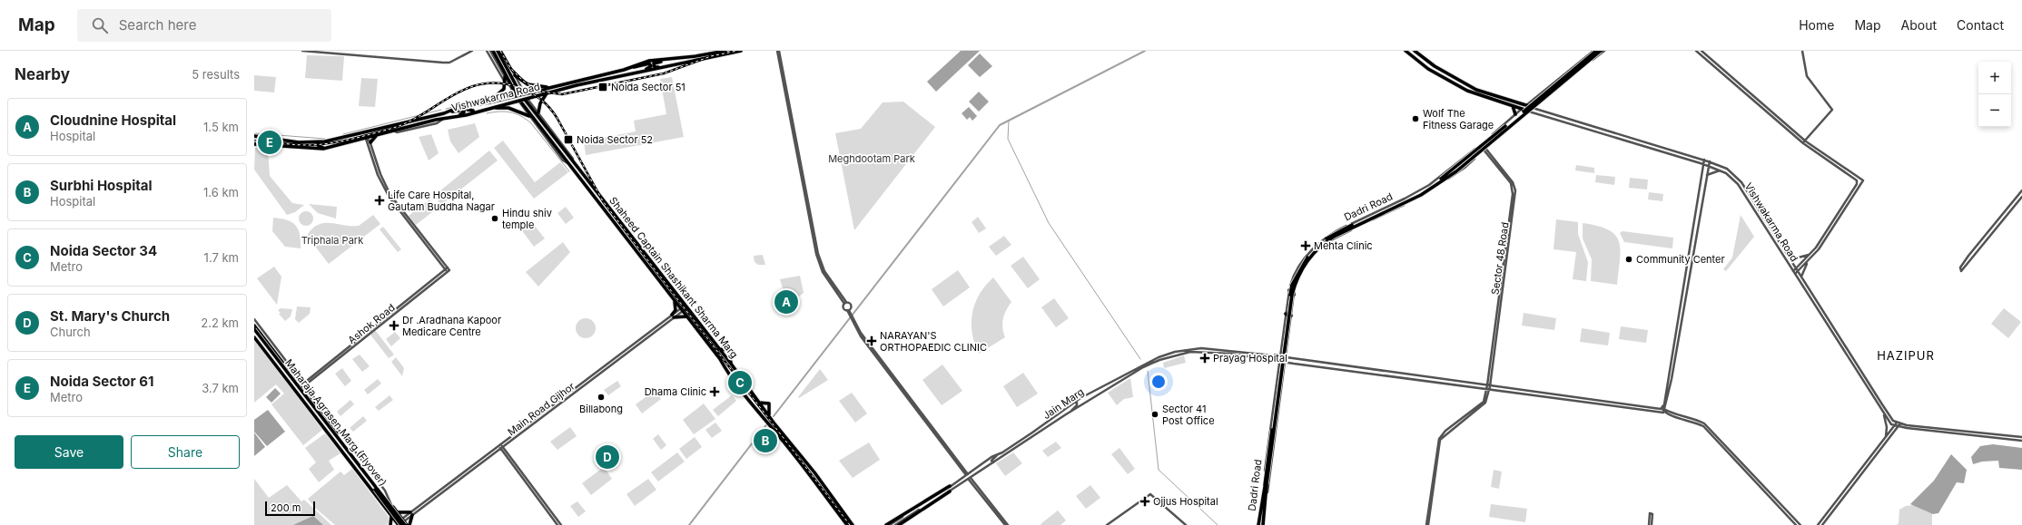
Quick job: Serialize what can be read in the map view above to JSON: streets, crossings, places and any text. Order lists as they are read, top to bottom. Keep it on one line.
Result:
{"streets":{"main road":["Vishwakarma Road","Dadri Road","Shaheed Captain Shashikant Sharma Marg","Maharaja Agrasen Marg (Flyover)"],"street":["Sector 48 Road","Ashok Road","Jain Marg","Main Road Gijhor"]},"crossings":[["Vishwakarma Road","Dadri Road"],["Vishwakarma Road","Shaheed Captain Shashikant Sharma Marg"],["Vishwakarma Road","Ashok Road"],["Dadri Road","Sector 48 Road"],["Dadri Road","Jain Marg"],["Sector 48 Road","Jain Marg"],["Shaheed Captain Shashikant Sharma Marg","Main Road Gijhor"],["Main Road Gijhor","Maharaja Agrasen Marg (Flyover)"]],"districts":["HAZIPUR"],"parks":["Meghdootam Park","Triphala Park"],"places":{"transit":["Noida Sector 51","Noida Sector 52"],"other":["Wolf The Fitness Garage","Hindu shiv temple","Community Center","Billabong","Sector 41 Post Office"],"health":["Life Care Hospital, Gautam Buddha Nagar","Mehta Clinic","Dr .Aradhana Kapoor Medicare Centre","NARAYAN'S ORTHOPAEDIC CLINIC","Prayag Hospital","Dhama Clinic","Ojjus Hospital"]},"scale_bar":"200 m","page":{"header":"Map","search":"Search here","nav":["Home","Map","About","Contact"],"heading":["Nearby","5 results"],"map_buttons":["+","−"],"list":[{"mark":"A","name":"Cloudnine Hospital","note":"Hospital","value":"1.5 km"},{"mark":"B","name":"Surbhi Hospital","note":"Hospital","value":"1.6 km"},{"mark":"C","name":"Noida Sector 34","note":"Metro","value":"1.7 km"},{"mark":"D","name":"St. Mary's Church","note":"Church","value":"2.2 km"},{"mark":"E","name":"Noida Sector 61","note":"Metro","value":"3.7 km"}],"pins":["E","A","C","B","D"],"buttons":["Save","Share"],"scale":"200 m"}}
